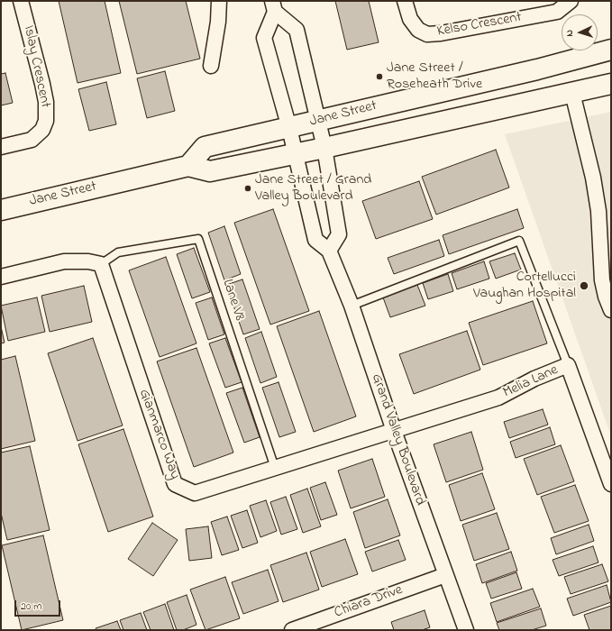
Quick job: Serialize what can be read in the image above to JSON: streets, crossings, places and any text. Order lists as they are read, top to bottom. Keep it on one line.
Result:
{"streets":{"main road":["Jane Street"],"street":["Kelso Crescent","Islay Crescent","Melia Lane","Gianmarco Way","Grand Valley Boulevard","Chiara Drive"],"lane":["Lane V8"]},"crossings":[["Jane Street","Grand Valley Boulevard"],["Lane V8","Gianmarco Way"],["Melia Lane","Gianmarco Way"],["Melia Lane","Grand Valley Boulevard"],["Gianmarco Way","Grand Valley Boulevard"],["Grand Valley Boulevard","Chiara Drive"]],"places":["Jane Street / Roseheath Drive","Jane Street / Grand Valley Boulevard","Cortellucci Vaughan Hospital"],"scale_bar":"20 m","north":"left"}
